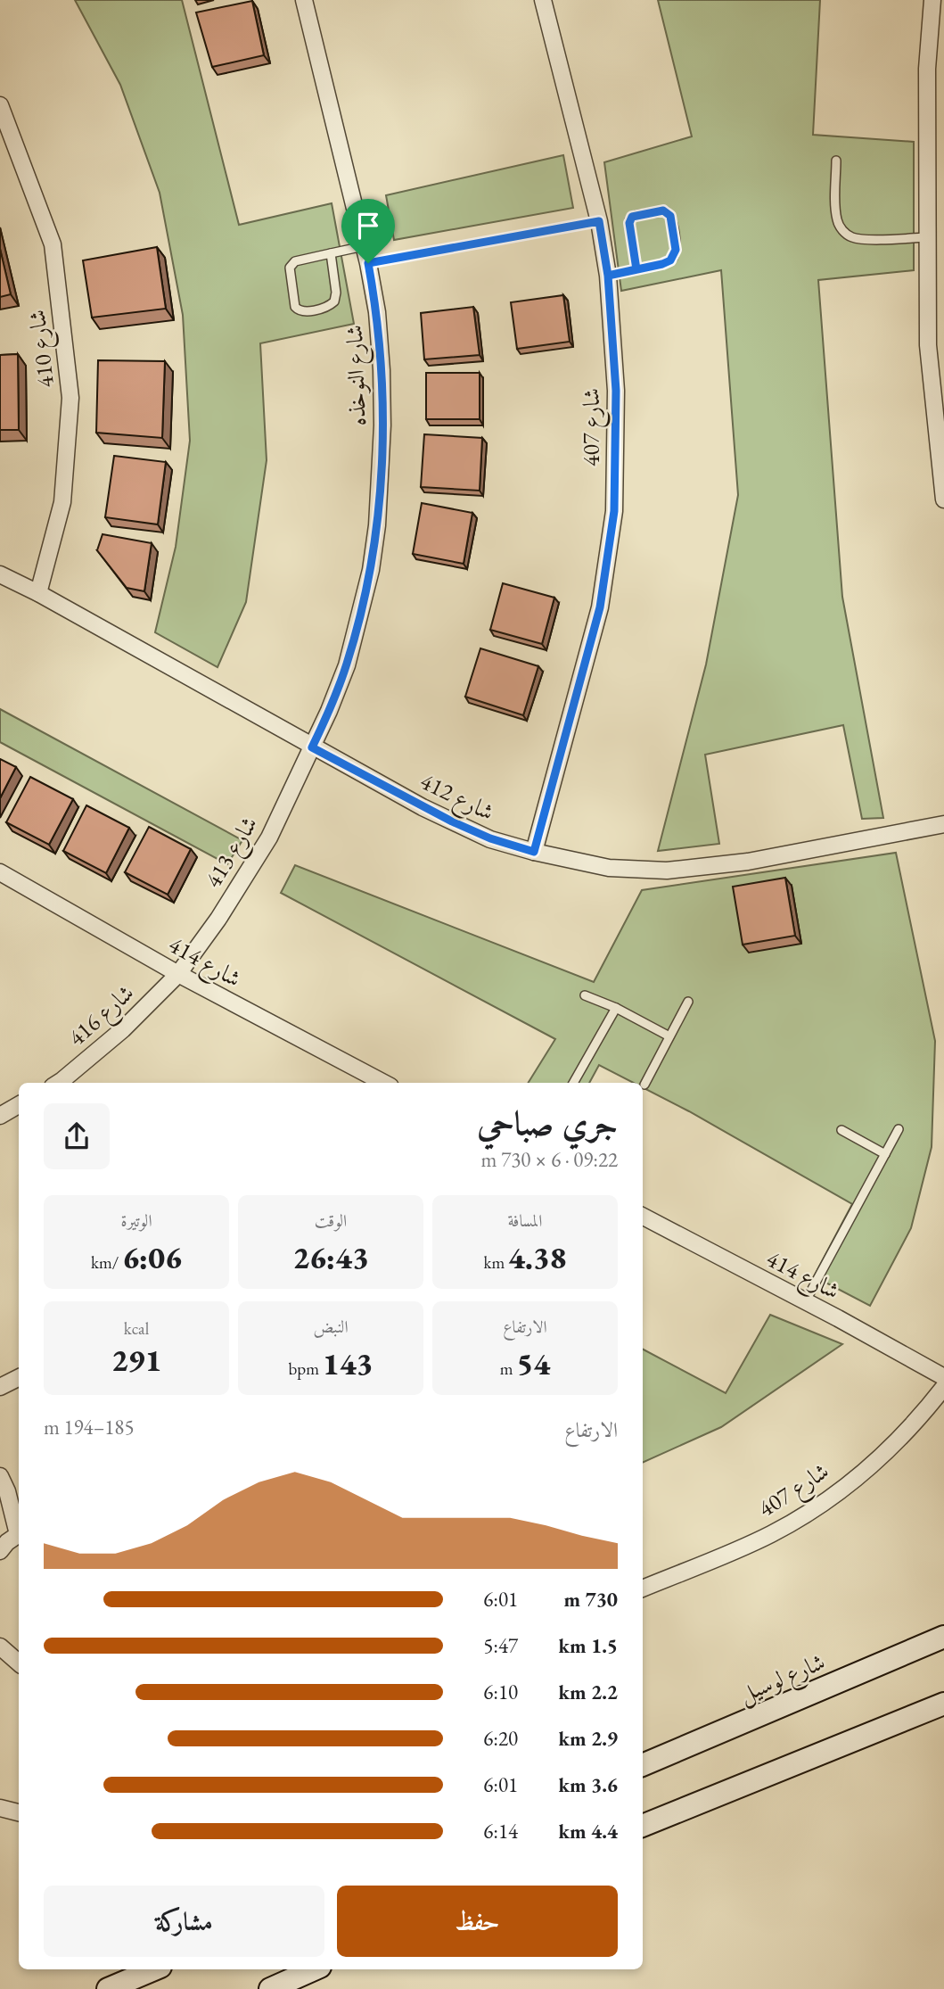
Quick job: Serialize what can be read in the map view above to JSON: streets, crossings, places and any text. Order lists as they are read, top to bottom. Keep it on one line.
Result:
{"streets":{"street":["شارع 410","شارع النوخذه","شارع 407","شارع 412","شارع 413","شارع 414","شارع 416","شارع لوسيل"]},"crossings":[["شارع 410","شارع 412"],["شارع النوخذه","شارع 412"],["شارع النوخذه","شارع 413"],["شارع 407","شارع 412"],["شارع 412","شارع 413"],["شارع 413","شارع 414"],["شارع 413","شارع 416"],["شارع 414","شارع 416"]],"page":{"heading":["جري صباحي","09:22 · 6 × 730 m"],"stats":[["المسافة","4.38 km"],["الوقت","26:43"],["الوتيرة","6:06 /km"],["الارتفاع","54 m"],["النبض","143 bpm"],["kcal","291"]],"chart":["الارتفاع","185–194 m"],"list":[{"name":"730 m","note":"6:01"},{"name":"1.5 km","note":"5:47"},{"name":"2.2 km","note":"6:10"},{"name":"2.9 km","note":"6:20"},{"name":"3.6 km","note":"6:01"},{"name":"4.4 km","note":"6:14"}],"buttons":["حفظ","مشاركة"]}}
